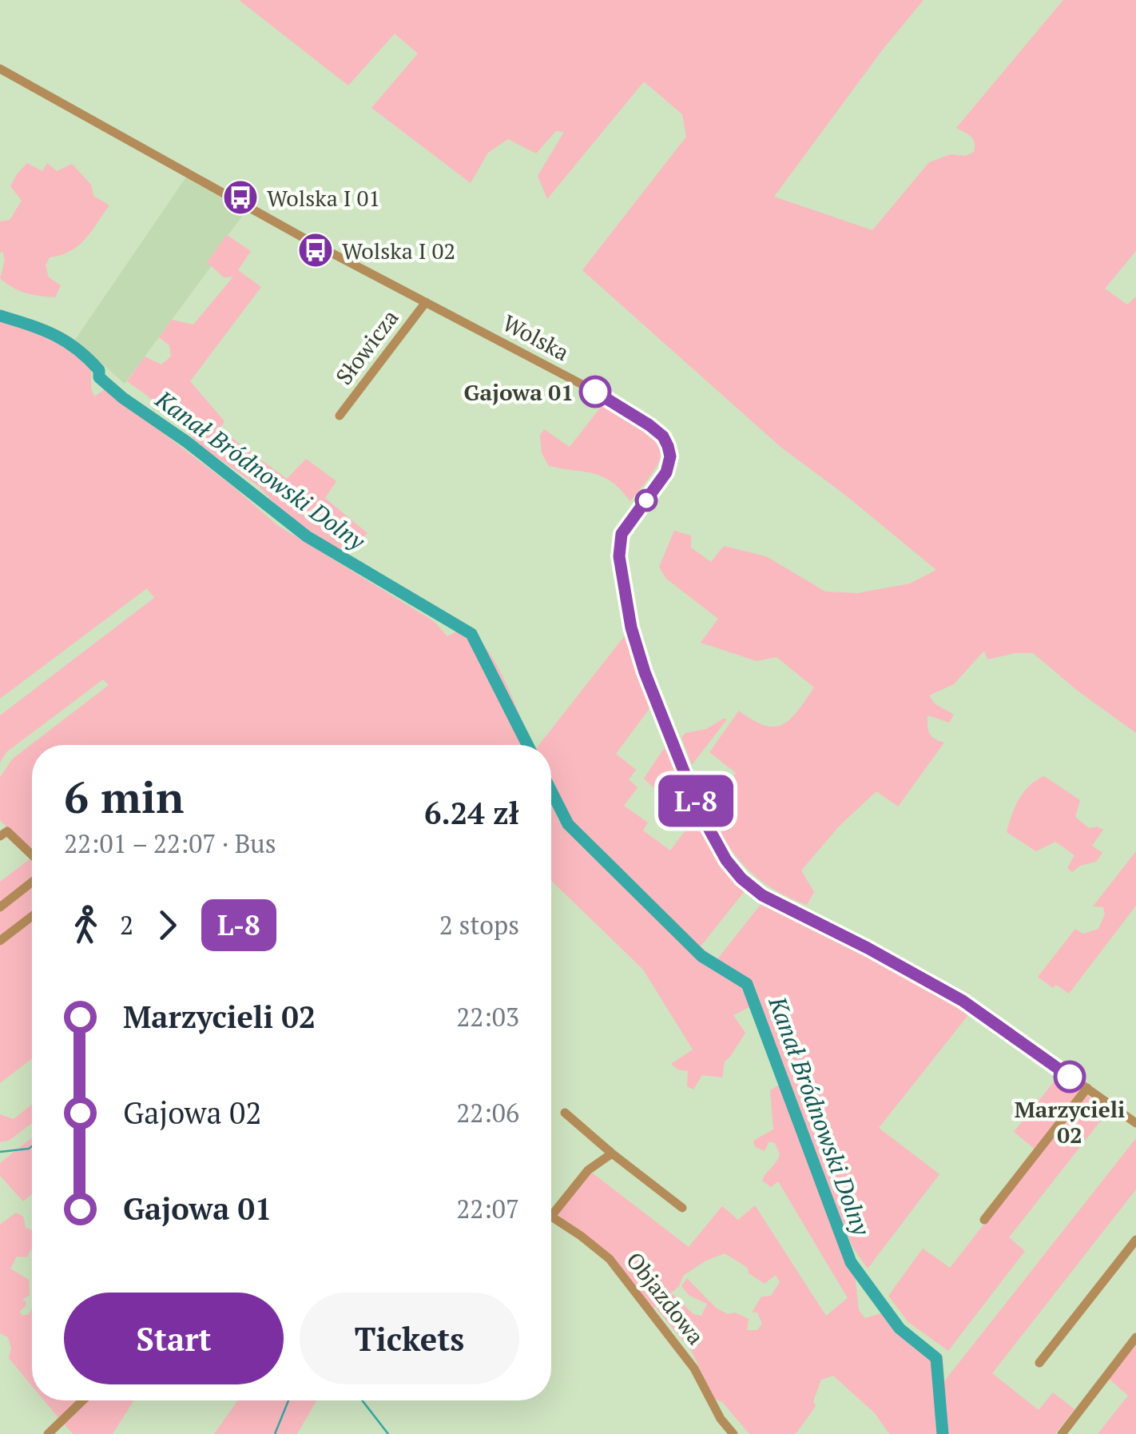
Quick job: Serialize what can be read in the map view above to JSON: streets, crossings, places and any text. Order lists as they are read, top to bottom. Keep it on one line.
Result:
{"streets":{"street":["Wolska","Słowicza","Objazdowa"]},"crossings":[["Wolska","Słowicza"]],"water":["Kanał Bródnowski Dolny"],"places":{"bus stop":["Wolska I 01","Wolska I 02"],"other":["Gajowa 01","Marzycieli 02"]},"lines":["bus line L-8"],"page":{"on_map":"L-8","heading":["6 min","22:01 – 22:07 · Bus","6.24 zł"],"legs":["2","L-8","2 stops"],"list":[{"name":"Marzycieli 02","value":"22:03"},{"name":"Gajowa 02","value":"22:06"},{"name":"Gajowa 01","value":"22:07"}],"buttons":["Start","Tickets"]}}
